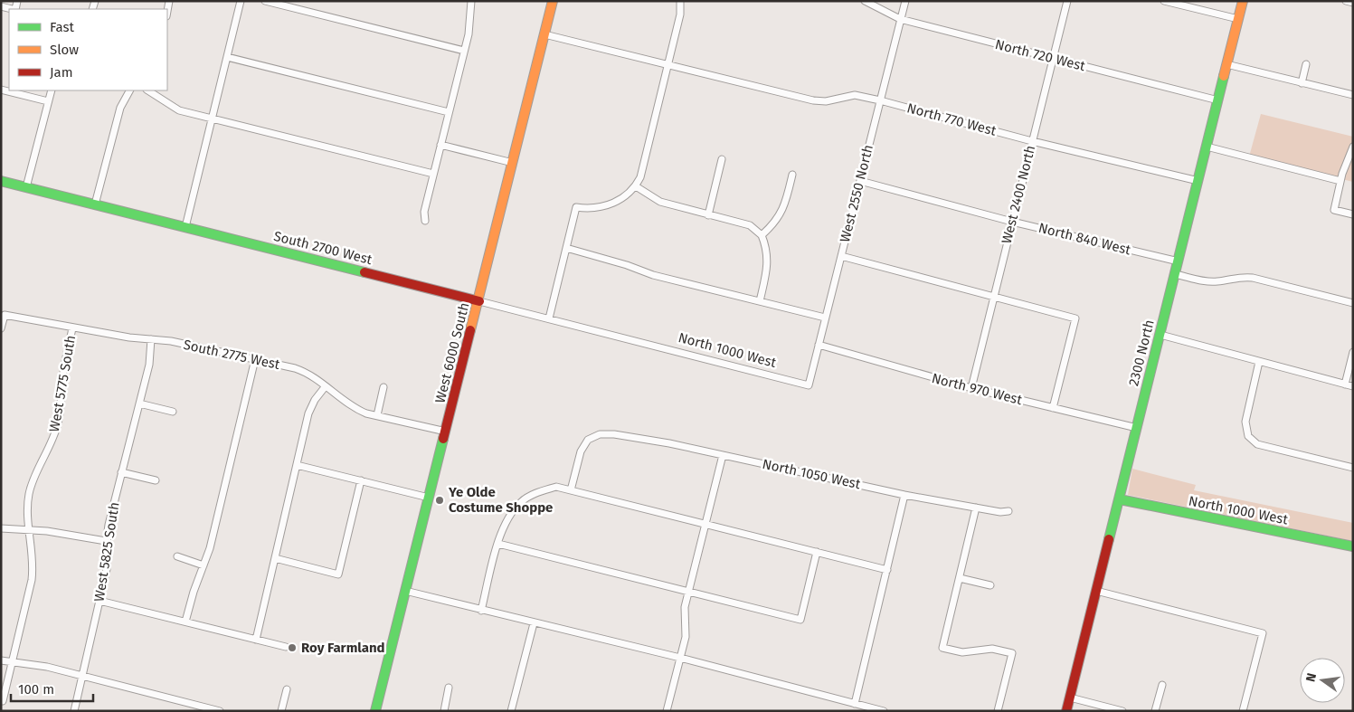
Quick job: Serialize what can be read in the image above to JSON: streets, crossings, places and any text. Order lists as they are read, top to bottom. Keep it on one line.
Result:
{"streets":{"street":["North 720 West","North 770 West","West 2550 North","West 2400 North","North 840 West","South 2700 West","North 1000 West","West 6000 South","2300 North","South 2775 West","West 5775 South","North 970 West","North 1050 West","West 5825 South"]},"crossings":[["North 720 West","West 2550 North"],["North 720 West","West 2400 North"],["North 720 West","2300 North"],["North 770 West","West 2550 North"],["North 770 West","West 2400 North"],["North 770 West","West 6000 South"],["North 770 West","2300 North"],["West 2550 North","North 840 West"],["West 2550 North","North 1000 West"],["West 2550 North","North 970 West"],["West 2400 North","North 840 West"],["West 2400 North","North 970 West"],["North 840 West","2300 North"],["South 2700 West","North 1000 West"],["South 2700 West","West 6000 South"],["North 1000 West","2300 North"],["West 6000 South","South 2775 West"],["2300 North","North 970 West"],["South 2775 West","West 5775 South"],["South 2775 West","West 5825 South"]],"places":["Ye Olde Costume Shoppe","Roy Farmland"],"legend":["Fast","Slow","Jam"],"scale_bar":"100 m","north":"left"}
